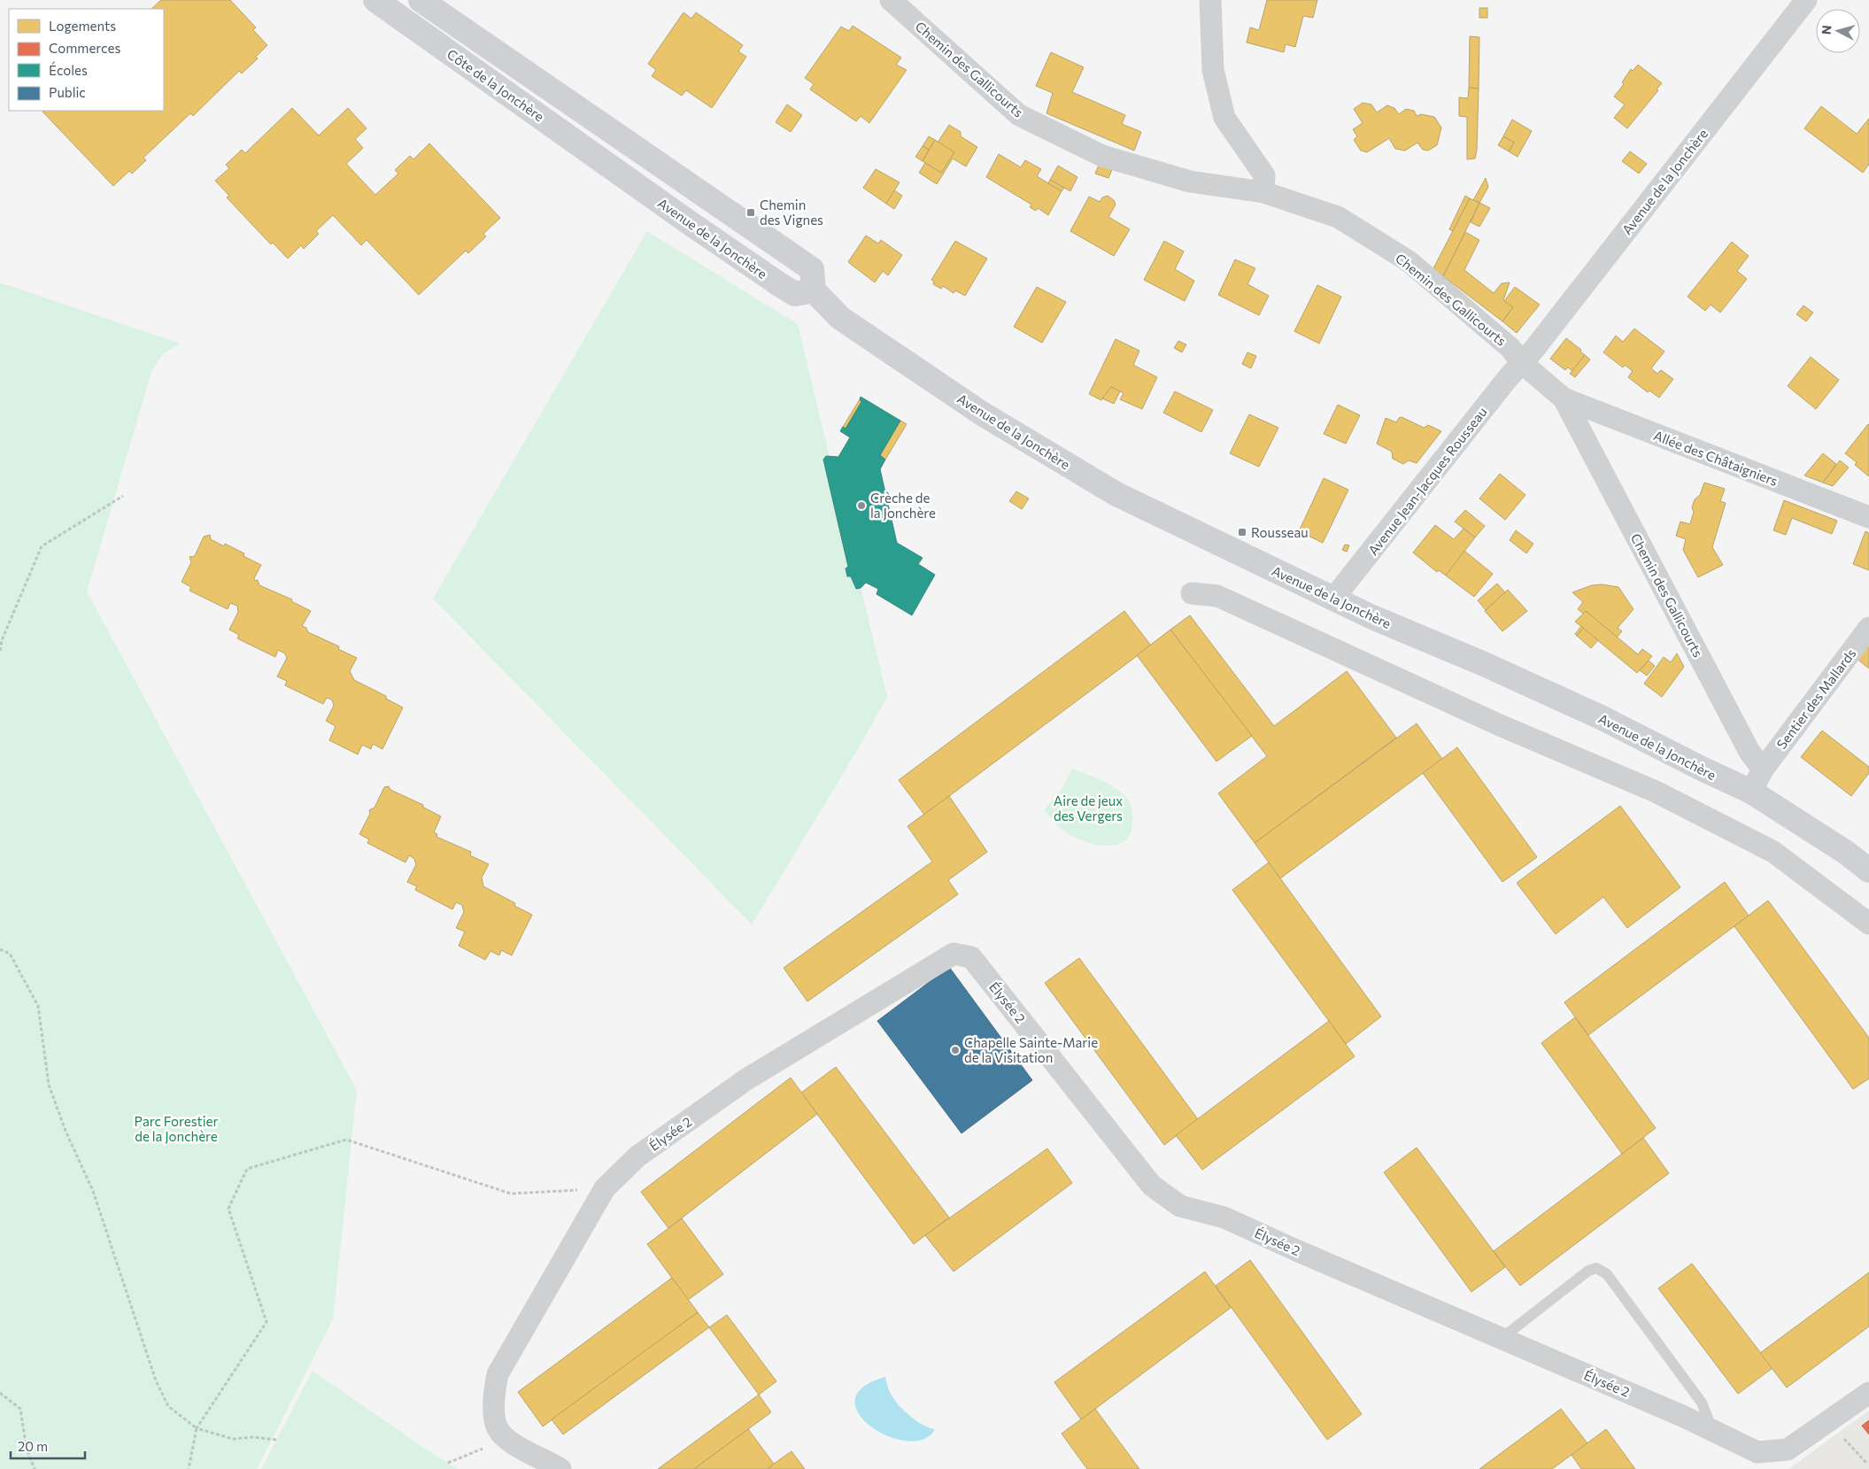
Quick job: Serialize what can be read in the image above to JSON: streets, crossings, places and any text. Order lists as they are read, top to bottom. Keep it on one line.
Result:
{"streets":{"street":["Chemin des Gallicourts","Côte de la Jonchère","Avenue de la Jonchère","Allée des Châtaigniers","Avenue Jean-Jacques Rousseau","Sentier des Mallards","Élysée 2"]},"crossings":[["Chemin des Gallicourts","Avenue de la Jonchère"],["Chemin des Gallicourts","Allée des Châtaigniers"],["Chemin des Gallicourts","Avenue Jean-Jacques Rousseau"],["Chemin des Gallicourts","Sentier des Mallards"],["Côte de la Jonchère","Avenue de la Jonchère"],["Avenue de la Jonchère","Avenue Jean-Jacques Rousseau"]],"parks":["Aire de jeux des Vergers","Parc Forestier de la Jonchère"],"places":{"transit":["Chemin des Vignes","Rousseau"],"other":["Crèche de la Jonchère","Chapelle Sainte-Marie de la Visitation"]},"legend":["Logements","Commerces","Écoles","Public"],"scale_bar":"20 m","north":"left"}
